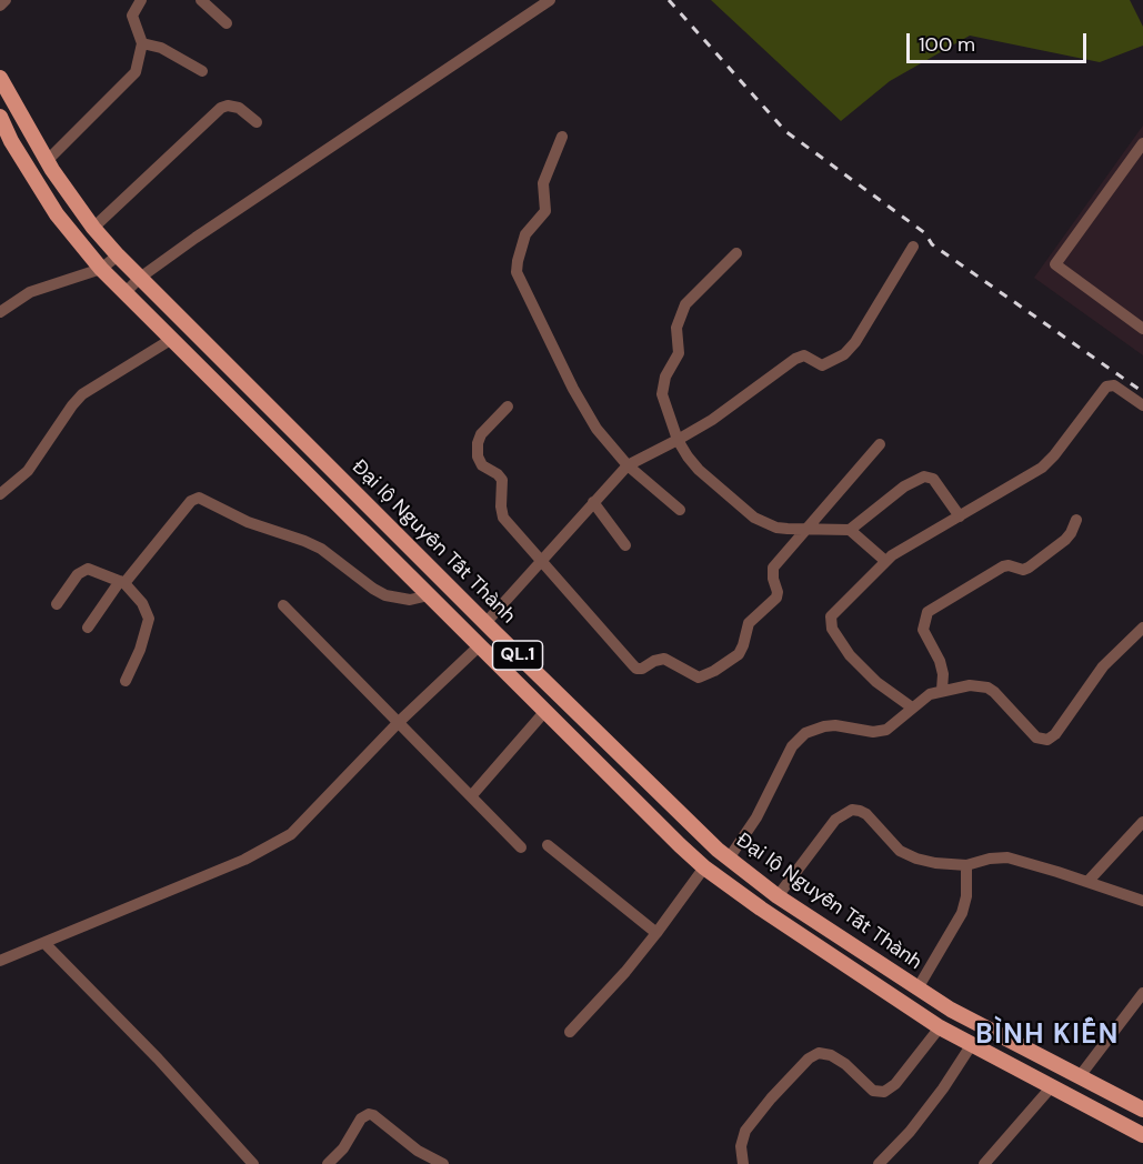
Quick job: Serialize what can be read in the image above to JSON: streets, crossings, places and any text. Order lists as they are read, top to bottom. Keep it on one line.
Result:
{"streets":{"main road":["Đại lộ Nguyễn Tất Thành","QL.1"]},"districts":["BÌNH KIẾN"],"scale_bar":"100 m"}
